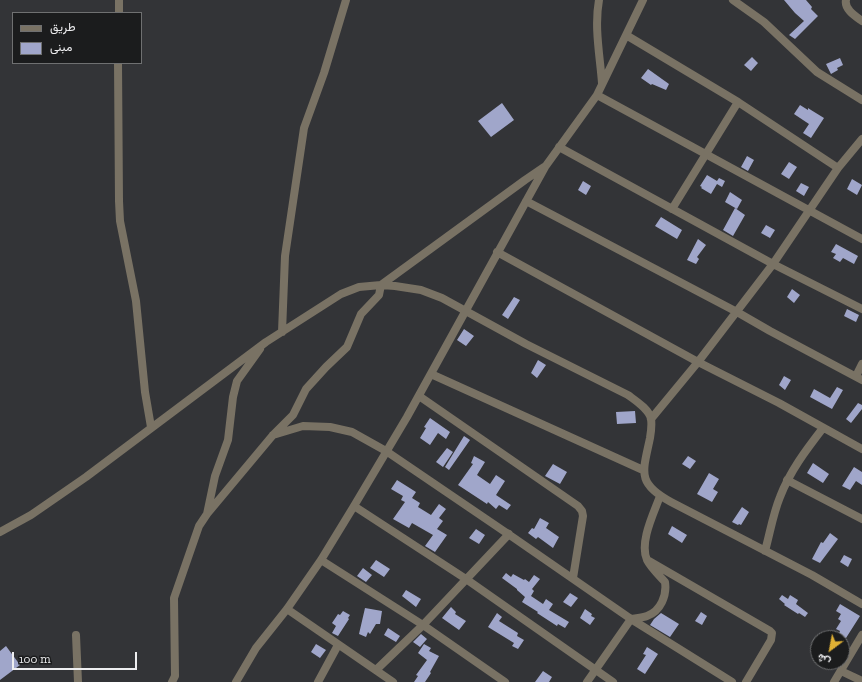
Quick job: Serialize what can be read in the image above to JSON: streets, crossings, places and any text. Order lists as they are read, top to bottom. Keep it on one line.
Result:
{"legend":["طريق","مبنى"],"scale_bar":"100 m","north":"bottom left"}
